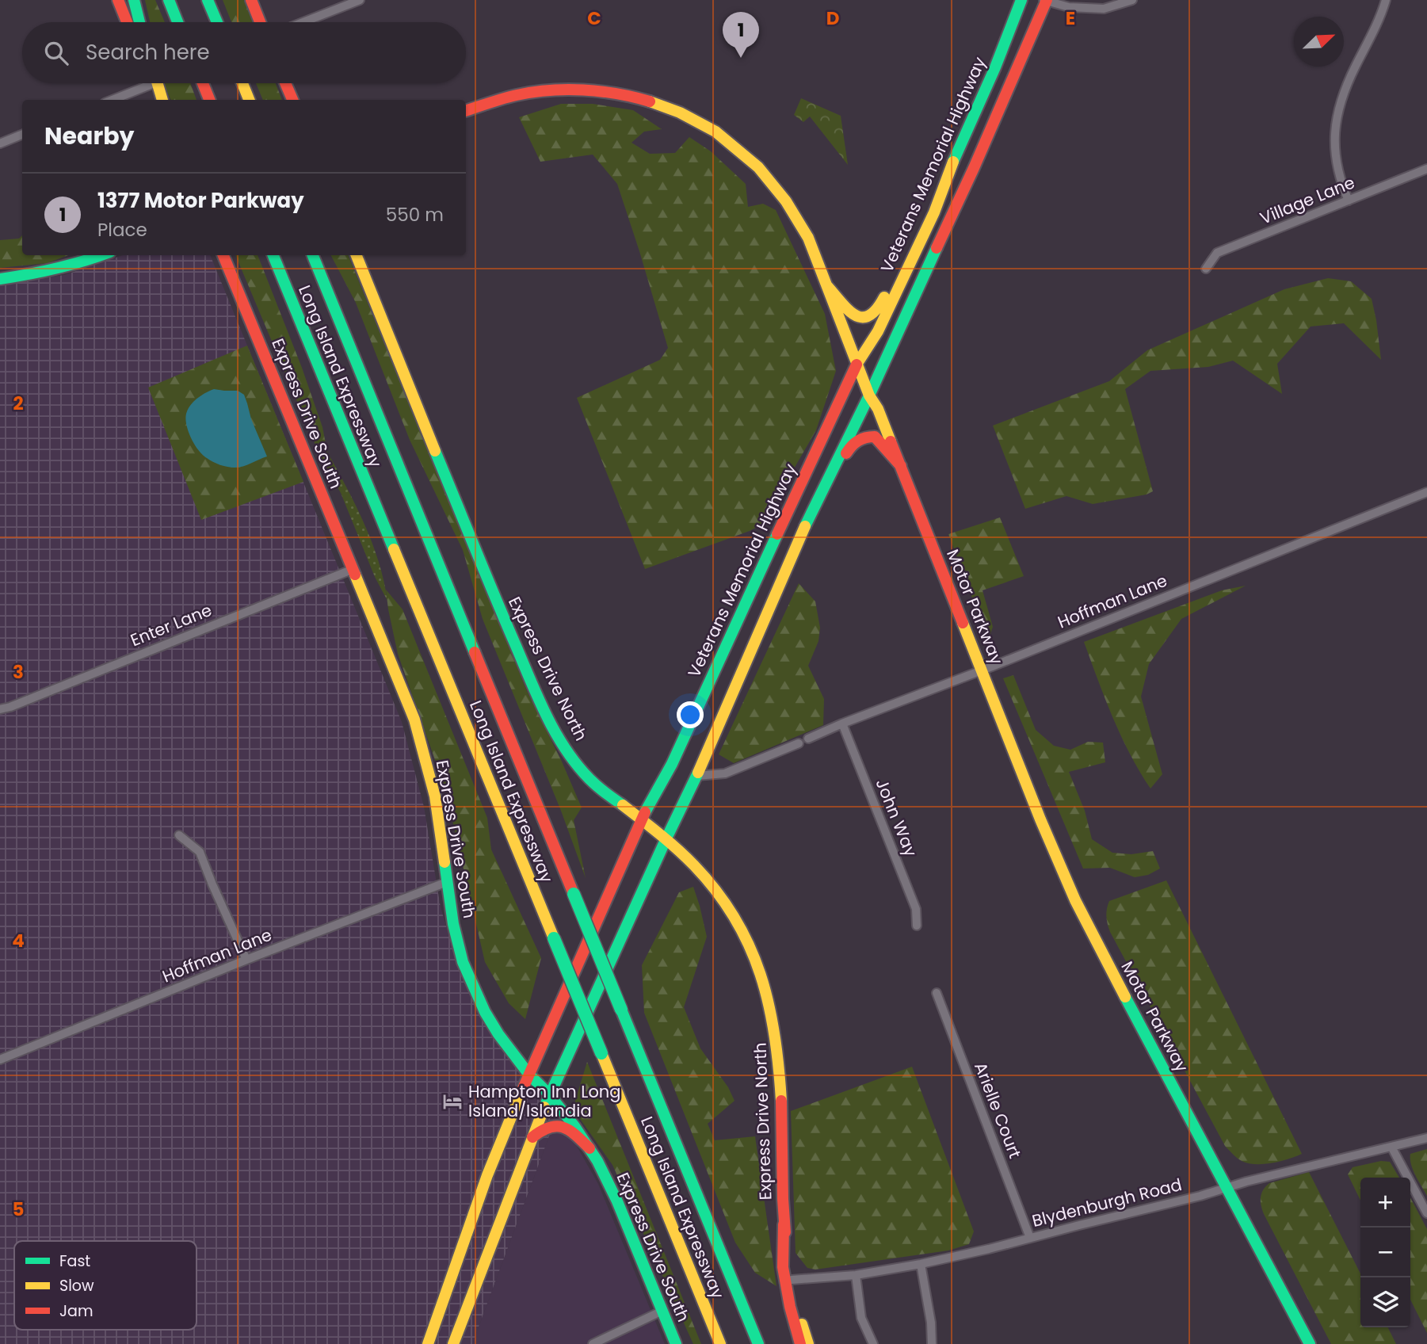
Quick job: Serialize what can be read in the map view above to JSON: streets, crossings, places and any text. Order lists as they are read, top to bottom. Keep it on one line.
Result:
{"streets":{"main road":["Veterans Memorial Highway","Long Island Expressway","Express Drive South","Motor Parkway","Express Drive North"],"street":["Village Lane","Hoffman Lane","Enter Lane","John Way","Arielle Court","Blydenburgh Road"]},"crossings":[["Veterans Memorial Highway","Express Drive South"],["Veterans Memorial Highway","Motor Parkway"],["Veterans Memorial Highway","Express Drive North"],["Express Drive South","Hoffman Lane"],["Express Drive South","Enter Lane"],["Hoffman Lane","Motor Parkway"],["Hoffman Lane","John Way"],["Motor Parkway","Blydenburgh Road"],["Express Drive North","Blydenburgh Road"],["Arielle Court","Blydenburgh Road"]],"places":{"hotel":["Hampton Inn Long Island/Islandia"]},"legend":["Fast","Slow","Jam"],"north":"top right","page":{"pins":"1","search":"Search here","heading":"Nearby","list":[{"mark":"1","name":"1377 Motor Parkway","note":"Place","value":"550 m"}],"map_buttons":["+","−"]},"grid":{"columns":["C","D","E"],"rows":["2","3","4","5"]}}
